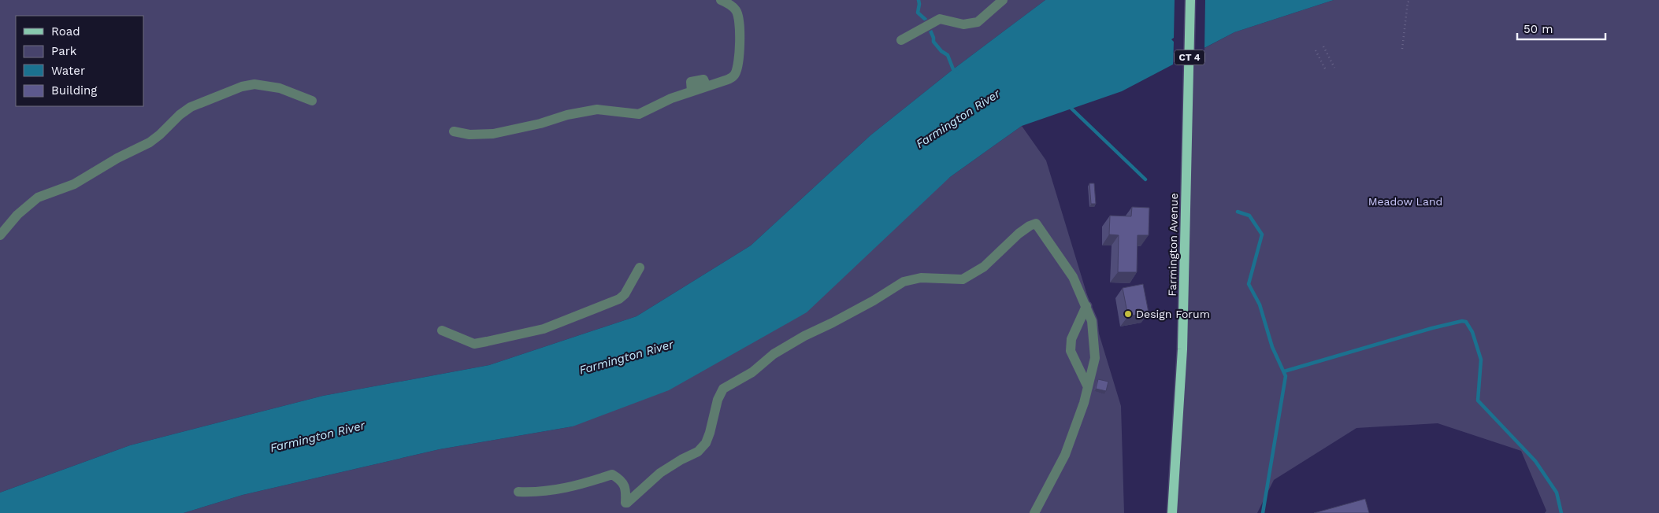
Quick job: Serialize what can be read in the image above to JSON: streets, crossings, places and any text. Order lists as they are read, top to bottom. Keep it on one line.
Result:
{"streets":{"main road":["CT 4","Farmington Avenue"]},"water":["Farmington River"],"parks":["Meadow Land"],"places":["Design Forum"],"legend":["Road","Park","Water","Building"],"scale_bar":"50 m"}
